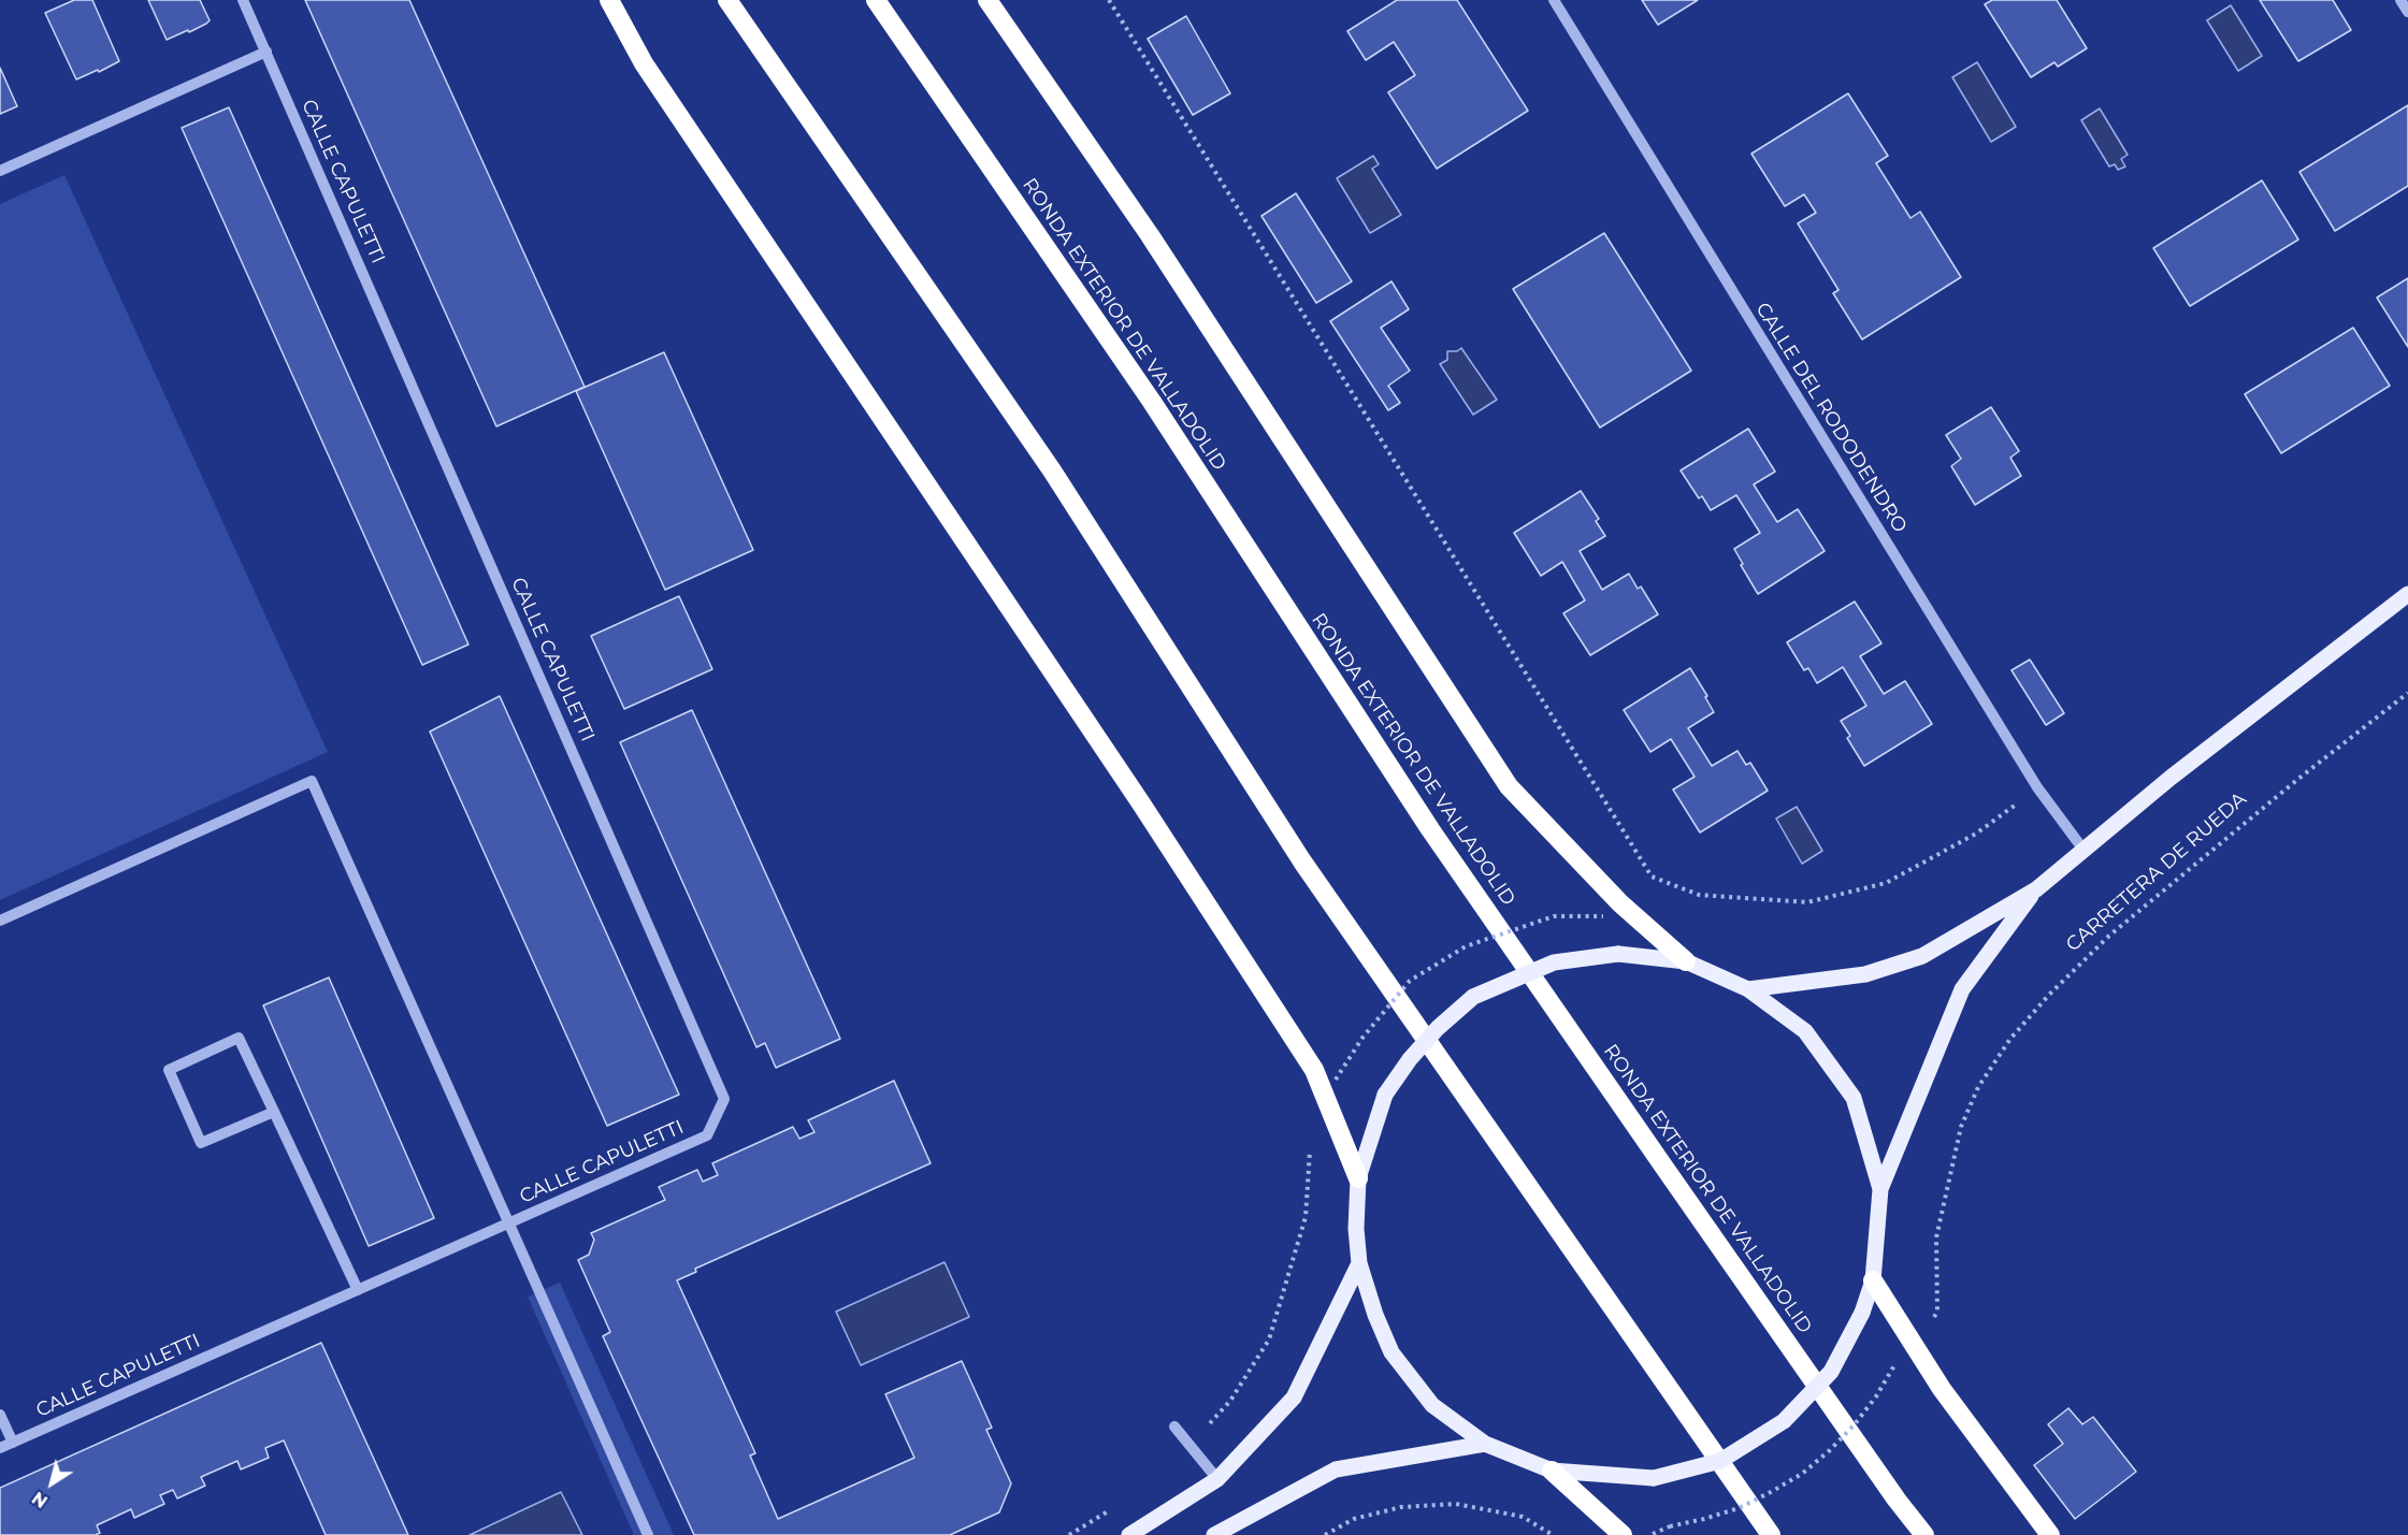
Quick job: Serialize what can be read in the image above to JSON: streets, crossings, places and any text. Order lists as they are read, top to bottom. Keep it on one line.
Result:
{"streets":{"highway":["RONDA EXTERIOR DE VALLADOLID"],"street":["CALLE CAPULETTI","CALLE DEL RODODENDRO"],"path":["CARRETERA DE RUEDA"]},"north":"bottom left"}
